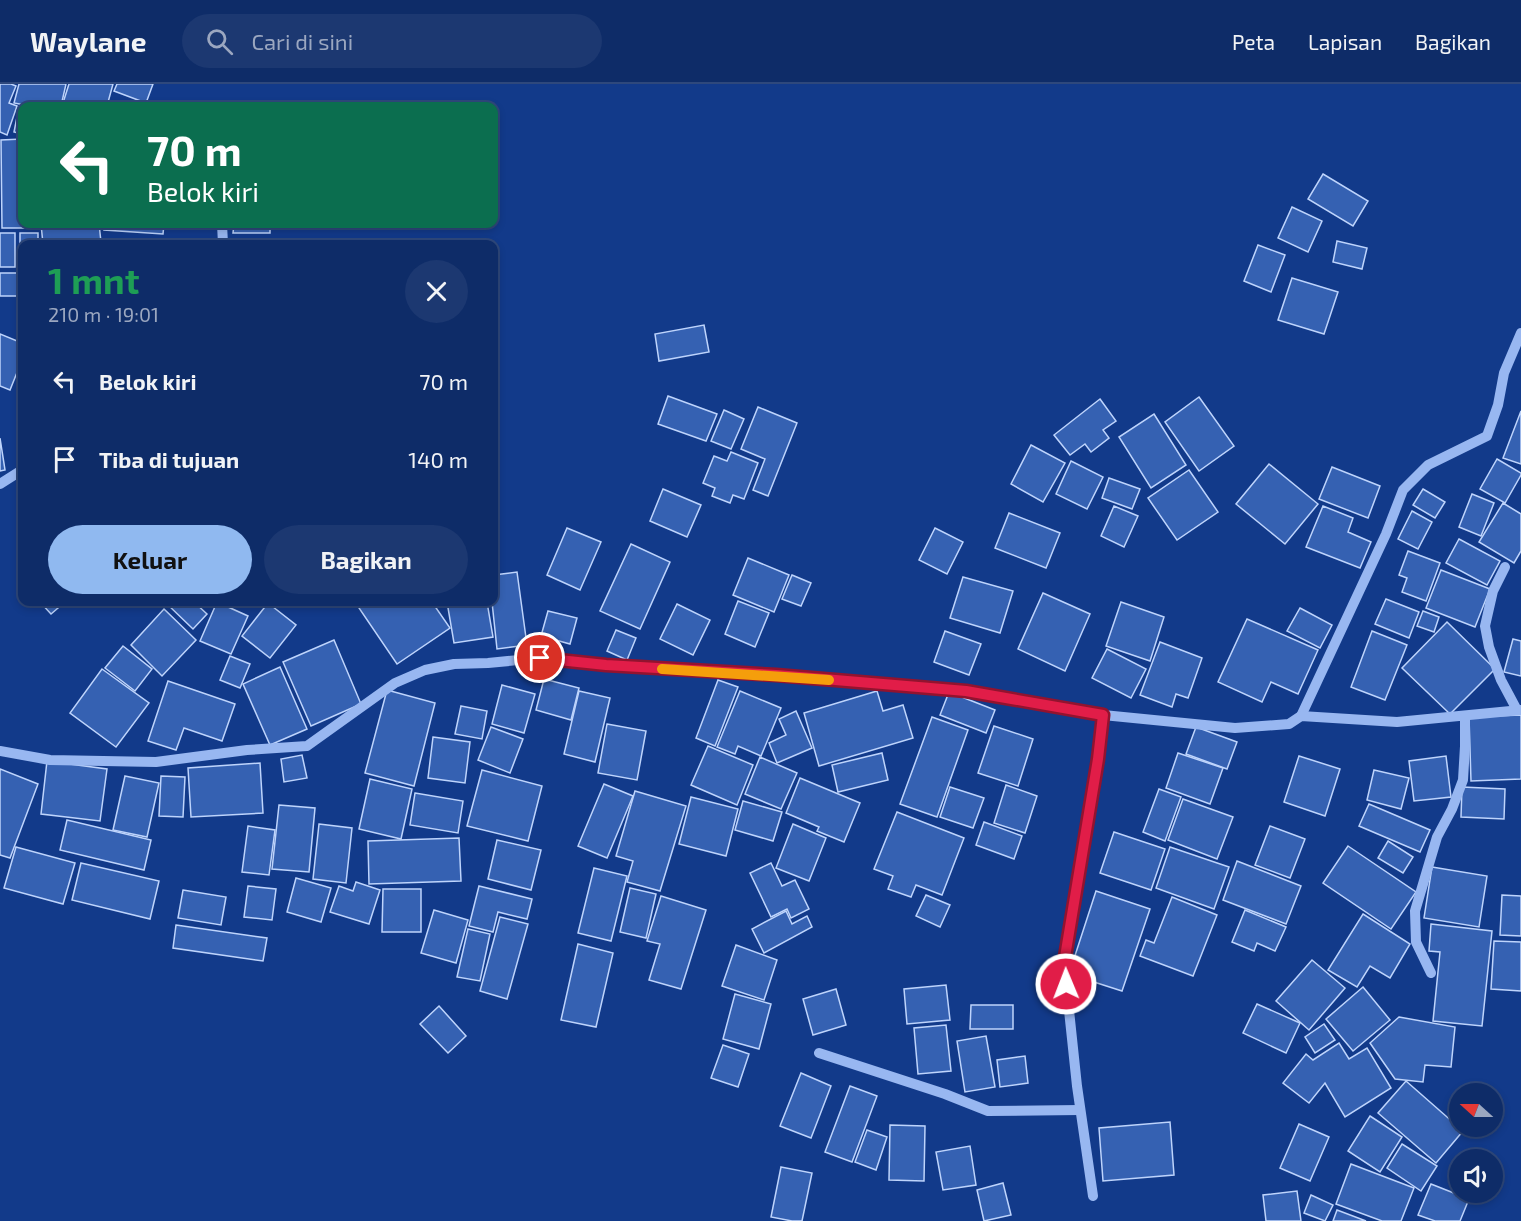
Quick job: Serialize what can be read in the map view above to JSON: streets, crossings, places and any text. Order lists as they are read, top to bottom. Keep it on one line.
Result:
{"north":"left","page":{"header":"Waylane","search":"Cari di sini","nav":["Peta","Lapisan","Bagikan"],"turn":["70 m","Belok kiri"],"heading":["1 mnt","210 m · 19:01"],"list":[{"name":"Belok kiri","value":"70 m"},{"name":"Tiba di tujuan","value":"140 m"}],"buttons":["Keluar","Bagikan"]}}
